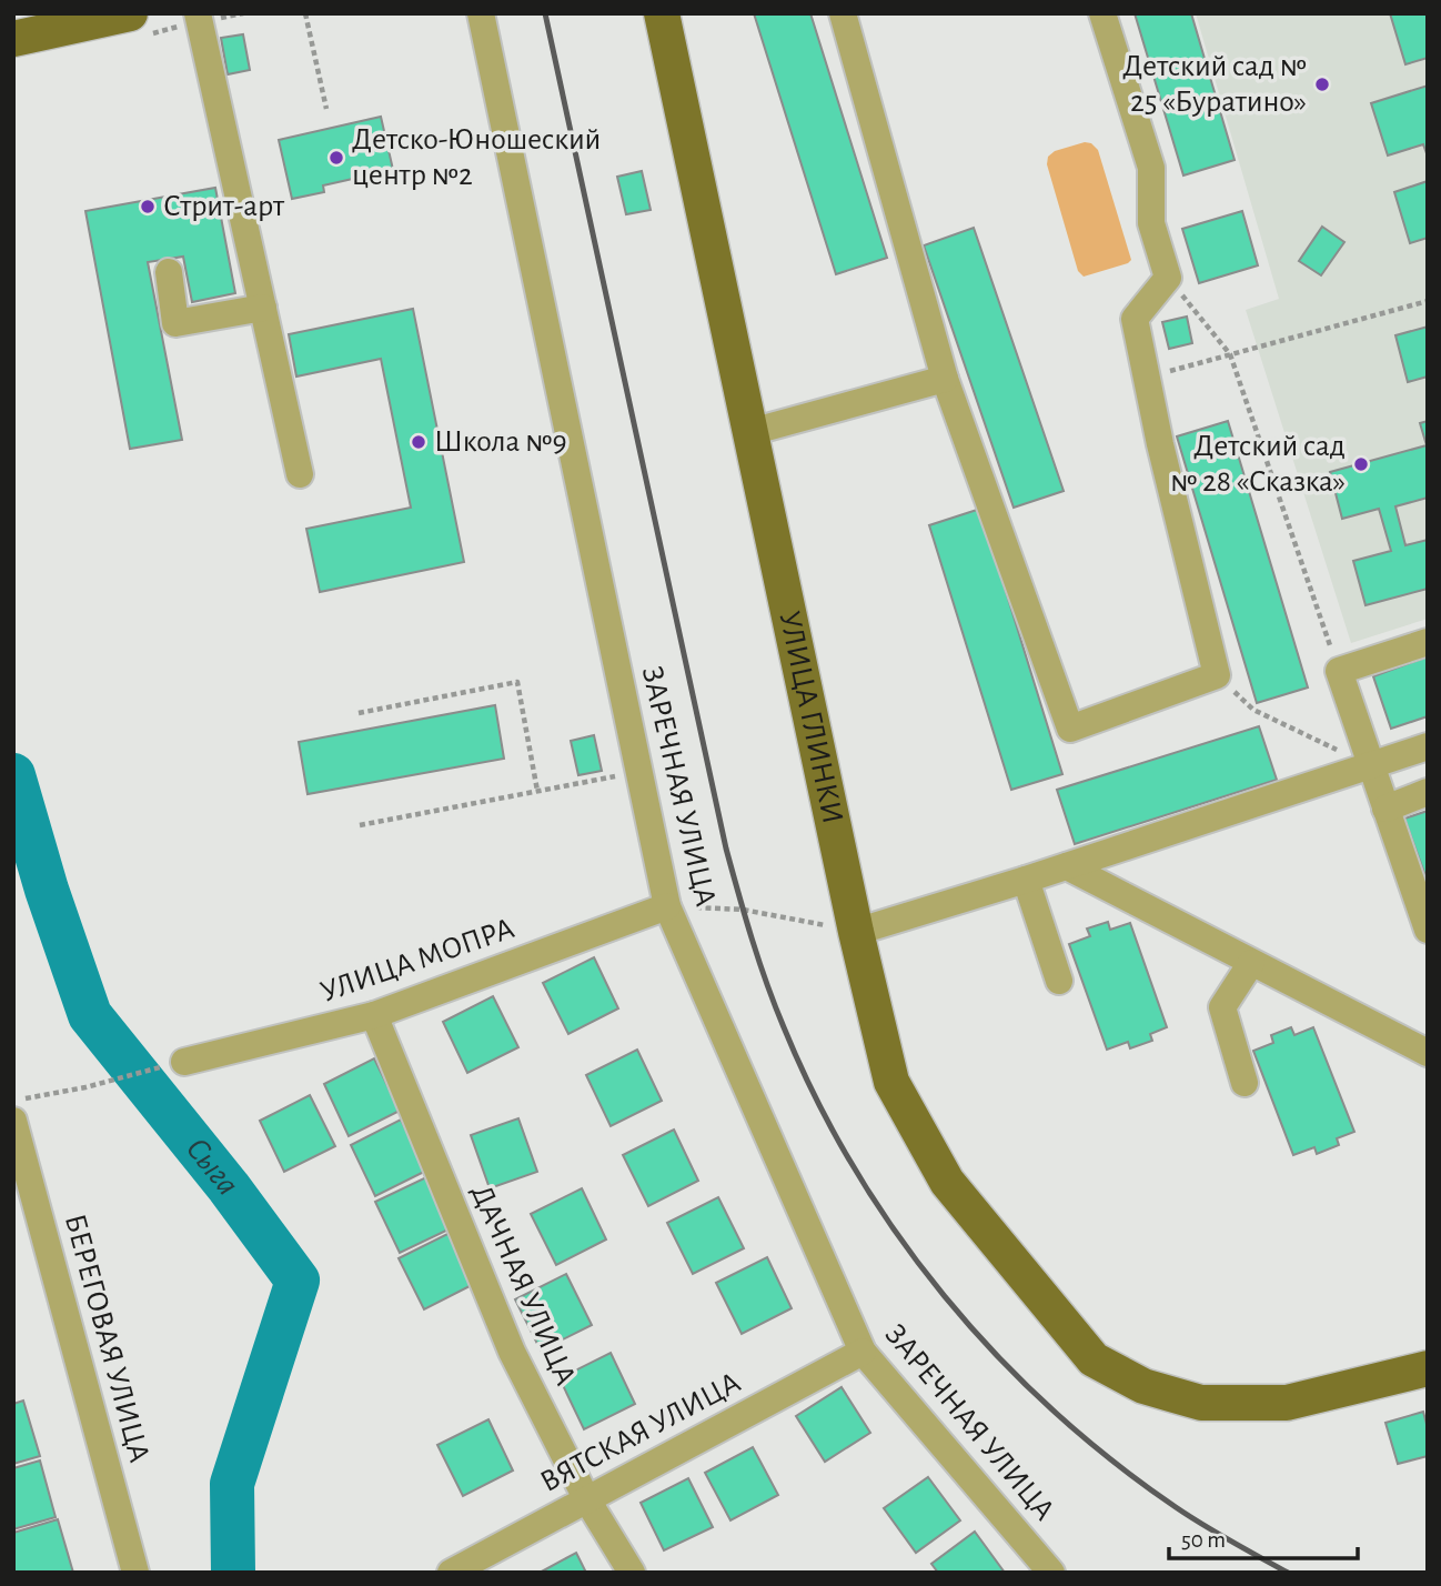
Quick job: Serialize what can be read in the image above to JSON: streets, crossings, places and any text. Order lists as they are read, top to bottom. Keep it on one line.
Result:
{"streets":{"main road":["УЛИЦА ГЛИНКИ"],"street":["ЗАРЕЧНАЯ УЛИЦА","УЛИЦА МОПРА","ДАЧНАЯ УЛИЦА","БЕРЕГОВАЯ УЛИЦА","ВЯТСКАЯ УЛИЦА"]},"crossings":[["ЗАРЕЧНАЯ УЛИЦА","УЛИЦА МОПРА"],["ЗАРЕЧНАЯ УЛИЦА","ВЯТСКАЯ УЛИЦА"],["УЛИЦА МОПРА","ДАЧНАЯ УЛИЦА"],["ДАЧНАЯ УЛИЦА","ВЯТСКАЯ УЛИЦА"]],"water":["Сыга"],"places":["Детский сад № 25 «Буратино»","Детско-Юношеский центр №2","Стрит-арт","Школа №9","Детский сад № 28 «Сказка»"],"scale_bar":"50 m"}
